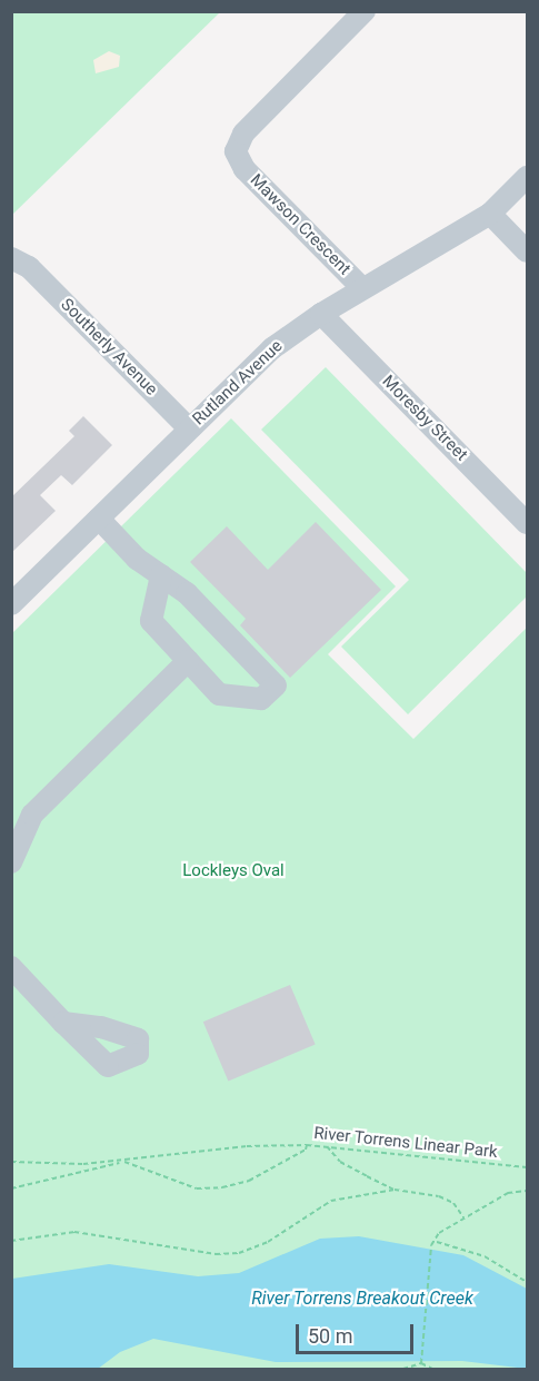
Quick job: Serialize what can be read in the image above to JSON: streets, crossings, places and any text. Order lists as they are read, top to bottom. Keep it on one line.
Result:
{"streets":{"street":["Mawson Crescent","Southerly Avenue","Rutland Avenue","Moresby Street"],"path":["River Torrens Linear Park"]},"crossings":[["Mawson Crescent","Rutland Avenue"],["Southerly Avenue","Rutland Avenue"],["Rutland Avenue","Moresby Street"]],"water":["River Torrens Breakout Creek"],"parks":["Lockleys Oval"],"scale_bar":"50 m"}
